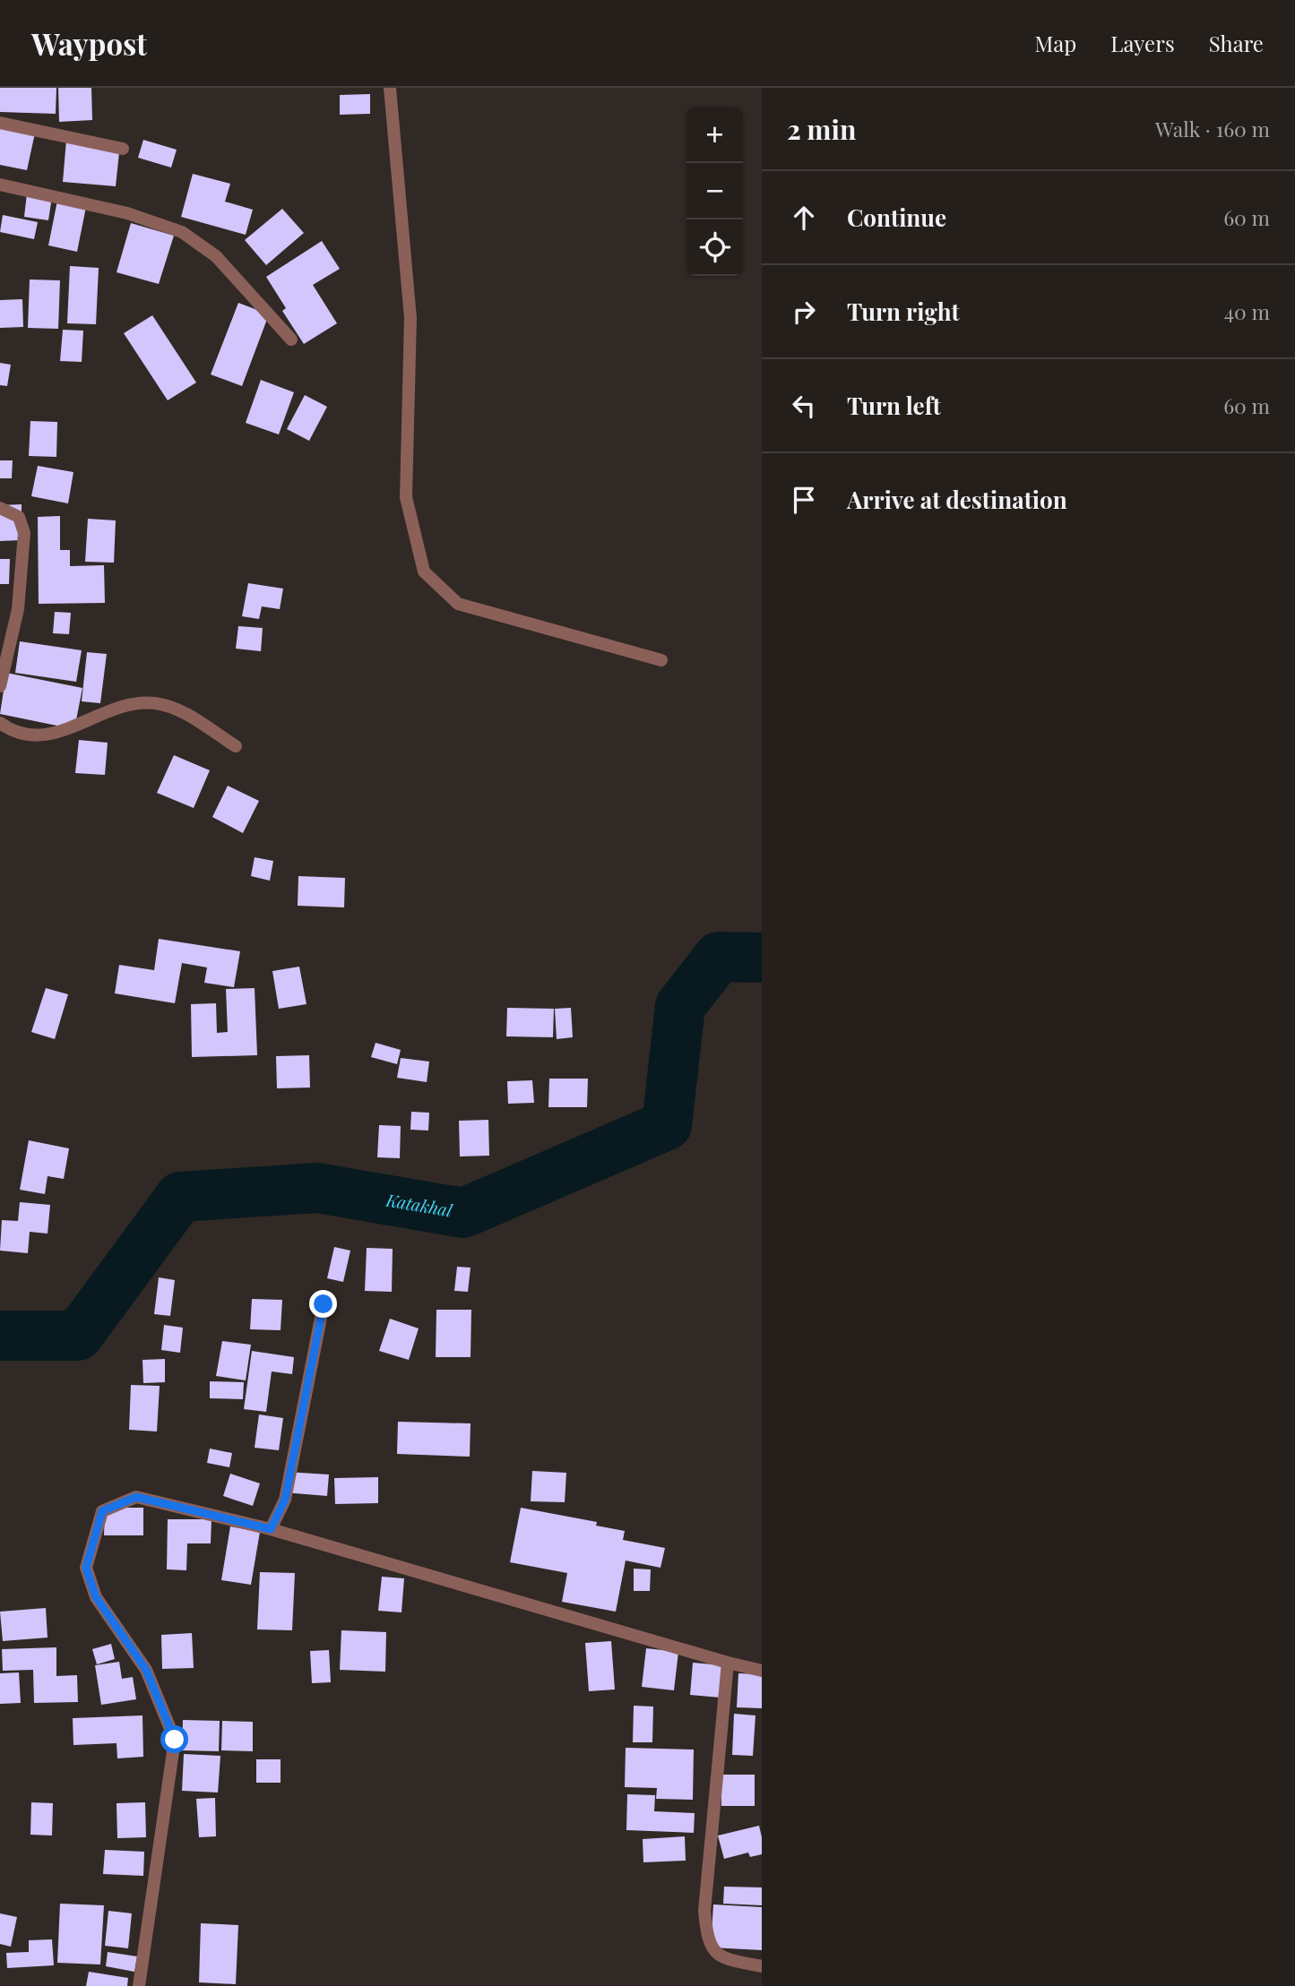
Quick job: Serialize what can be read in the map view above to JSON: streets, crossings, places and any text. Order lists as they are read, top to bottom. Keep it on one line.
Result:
{"water":["Katakhal"],"page":{"header":"Waypost","nav":["Map","Layers","Share"],"heading":["2 min","Walk · 160 m"],"map_buttons":["+","−"],"list":[["Continue","60 m"],["Turn right","40 m"],["Turn left","60 m"],"Arrive at destination"]}}
